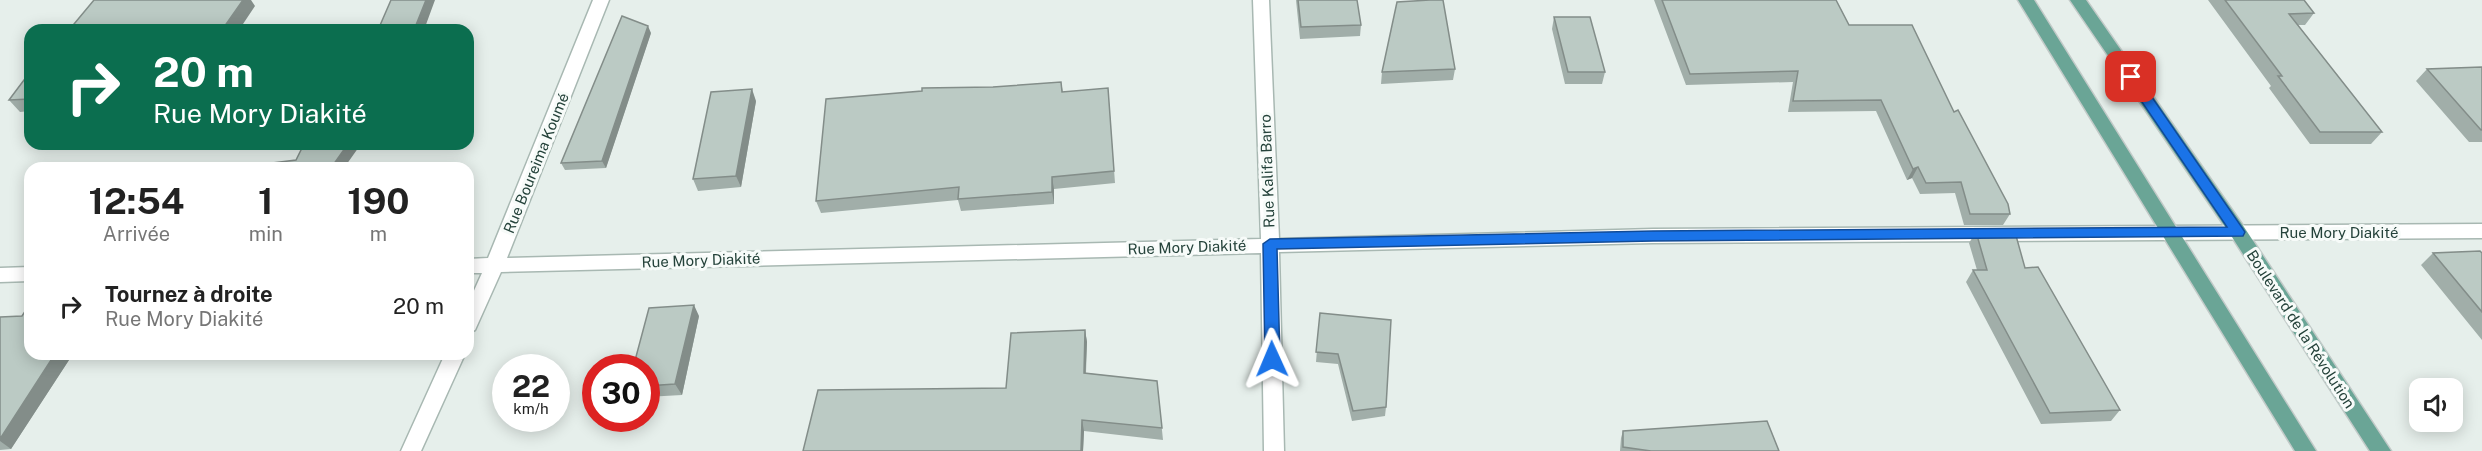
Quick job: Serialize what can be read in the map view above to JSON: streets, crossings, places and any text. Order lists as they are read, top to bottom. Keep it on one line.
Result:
{"streets":{"main road":["Boulevard de la Révolution"],"street":["Rue Boureima Koumé","Rue Kalifa Barro","Rue Mory Diakité"]},"crossings":[["Rue Boureima Koumé","Rue Mory Diakité"],["Rue Kalifa Barro","Rue Mory Diakité"],["Rue Mory Diakité","Boulevard de la Révolution"]],"page":{"turn":["20 m","Rue Mory Diakité"],"eta":["12:54","Arrivée","1","min","190","m"],"list":[{"name":"Tournez à droite","note":"Rue Mory Diakité","value":"20 m"}],"speed":"22 km/h","limit":"30"}}
